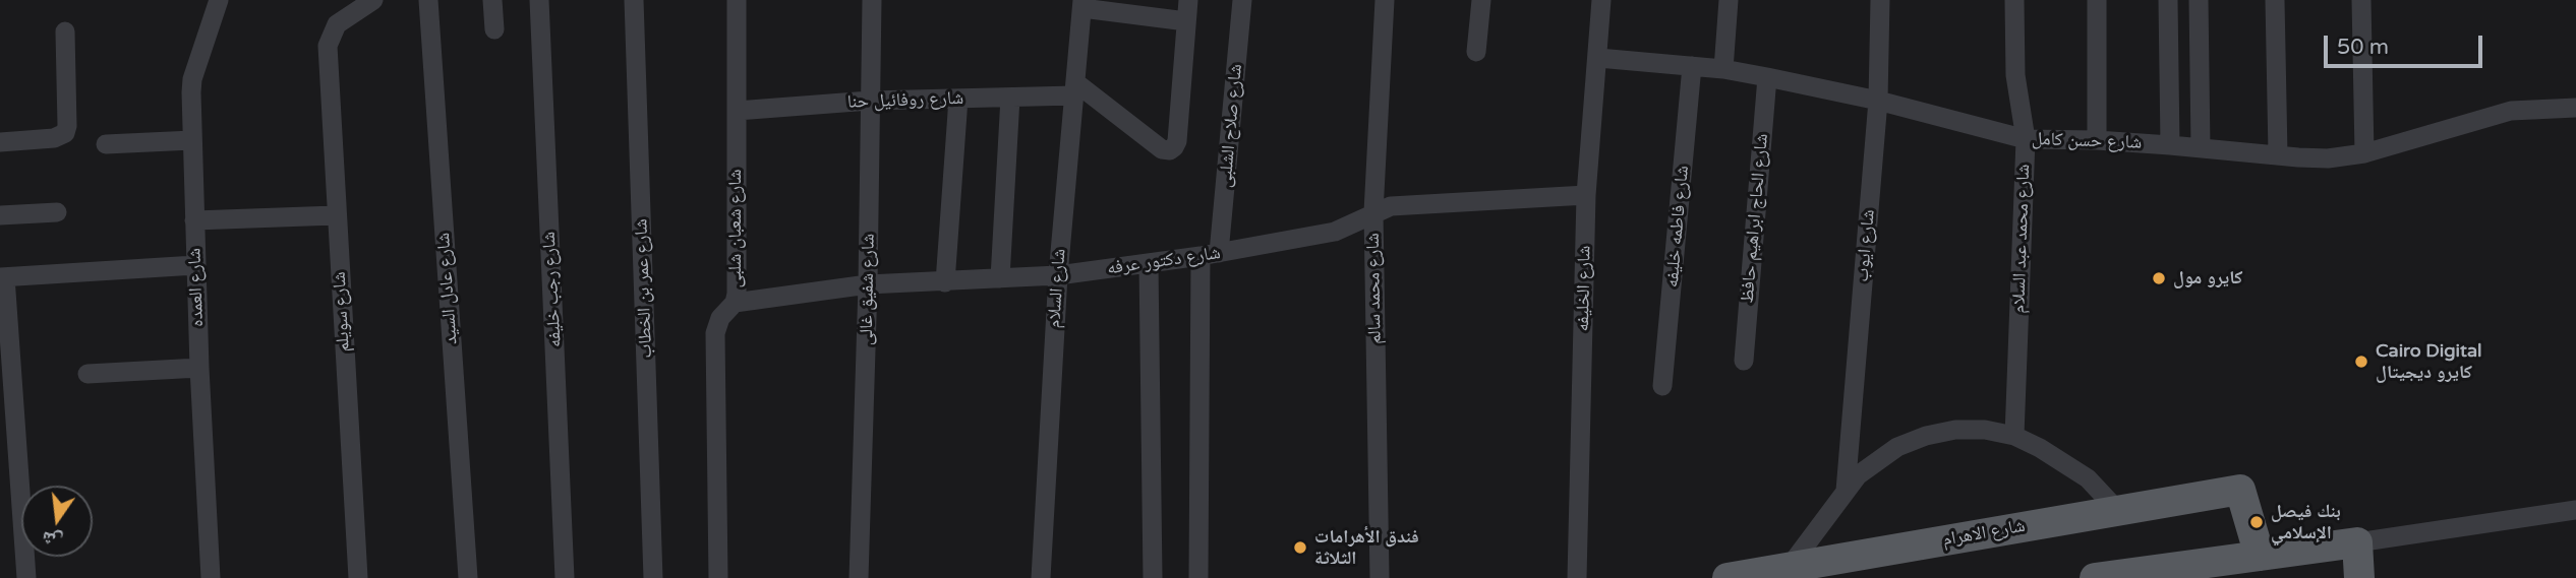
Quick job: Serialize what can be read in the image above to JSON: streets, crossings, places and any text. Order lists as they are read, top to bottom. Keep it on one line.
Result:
{"streets":{"main road":["شارع الاهرام"],"street":["شارع روفائيل حنا","شارع صلاح الشلبى","شارع حسن كامل","شارع الحاج ابراهيم حافظ","شارع فاطمه خليفه","شارع شعبان شلبى","شارع محمد عبد السلام","شارع ايوب","شارع دكتور عرفه","شارع العمده","شارع عادل السيد","شارع عمر بن الخطاب","شارع السلام","شارع محمد سالم","شارع الخليفه","شارع رجب خليفه","شارع شفيق غالى","شارع سويلم"]},"crossings":[["شارع روفائيل حنا","شارع شعبان شلبى"],["شارع روفائيل حنا","شارع السلام"],["شارع روفائيل حنا","شارع شفيق غالى"],["شارع صلاح الشلبى","شارع دكتور عرفه"],["شارع حسن كامل","شارع الحاج ابراهيم حافظ"],["شارع حسن كامل","شارع فاطمه خليفه"],["شارع حسن كامل","شارع محمد عبد السلام"],["شارع حسن كامل","شارع ايوب"],["شارع حسن كامل","شارع الخليفه"],["شارع شعبان شلبى","شارع دكتور عرفه"],["شارع دكتور عرفه","شارع السلام"],["شارع دكتور عرفه","شارع محمد سالم"],["شارع دكتور عرفه","شارع الخليفه"],["شارع دكتور عرفه","شارع شفيق غالى"]],"places":["كايرو مول","Cairo Digital كايرو ديجيتال","بنك فيصل الإسلامي","فندق الأهرامات الثلاثة"],"scale_bar":"50 m","north":"bottom"}
